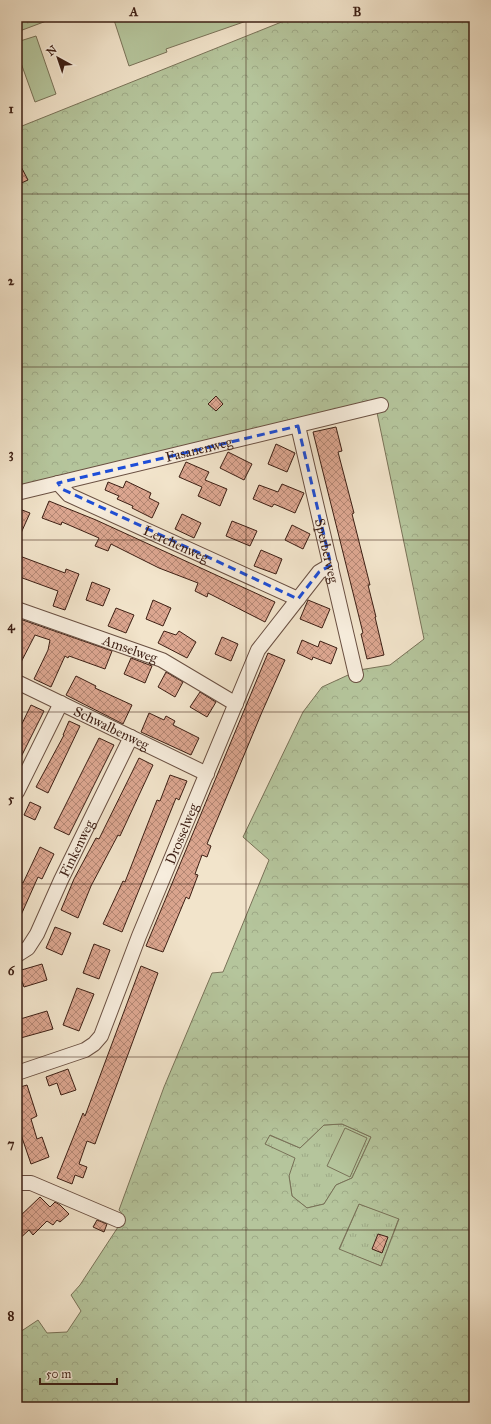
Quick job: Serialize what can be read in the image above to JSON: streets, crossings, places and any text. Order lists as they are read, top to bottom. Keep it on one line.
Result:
{"streets":{"street":["Fasanenweg","Lerchenweg","Sperberweg","Amselweg","Schwalbenweg","Drosselweg","Finkenweg"]},"crossings":[["Fasanenweg","Lerchenweg"],["Fasanenweg","Sperberweg"],["Lerchenweg","Drosselweg"],["Sperberweg","Drosselweg"],["Amselweg","Drosselweg"],["Schwalbenweg","Drosselweg"],["Schwalbenweg","Finkenweg"]],"scale_bar":"50 m","north":"top left","grid":{"columns":["A","B"],"rows":["1","2","3","4","5","6","7","8"]}}
